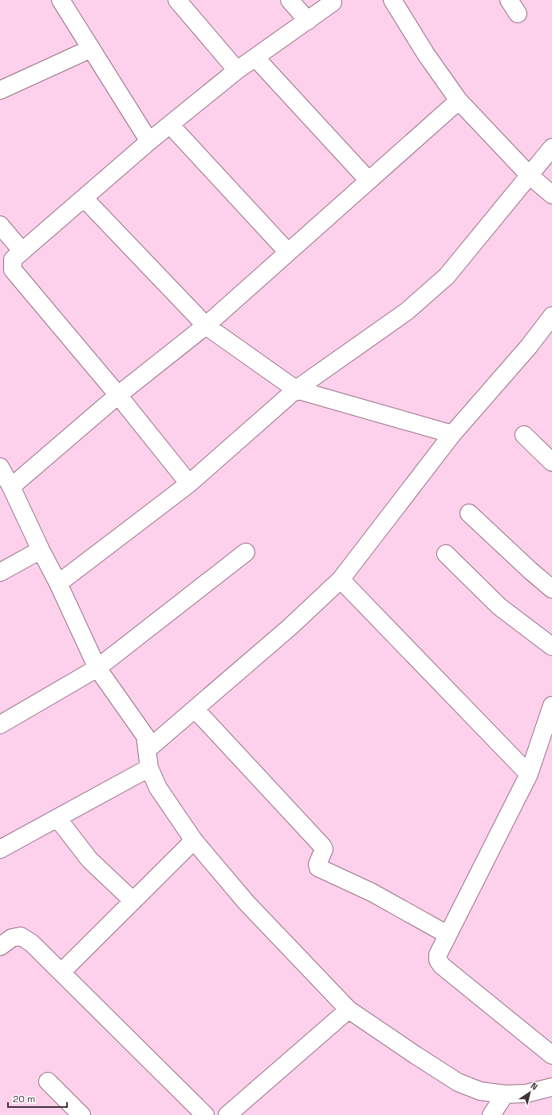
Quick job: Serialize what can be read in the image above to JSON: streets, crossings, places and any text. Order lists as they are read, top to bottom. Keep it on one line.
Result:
{"scale_bar":"20 m","north":"top right"}
